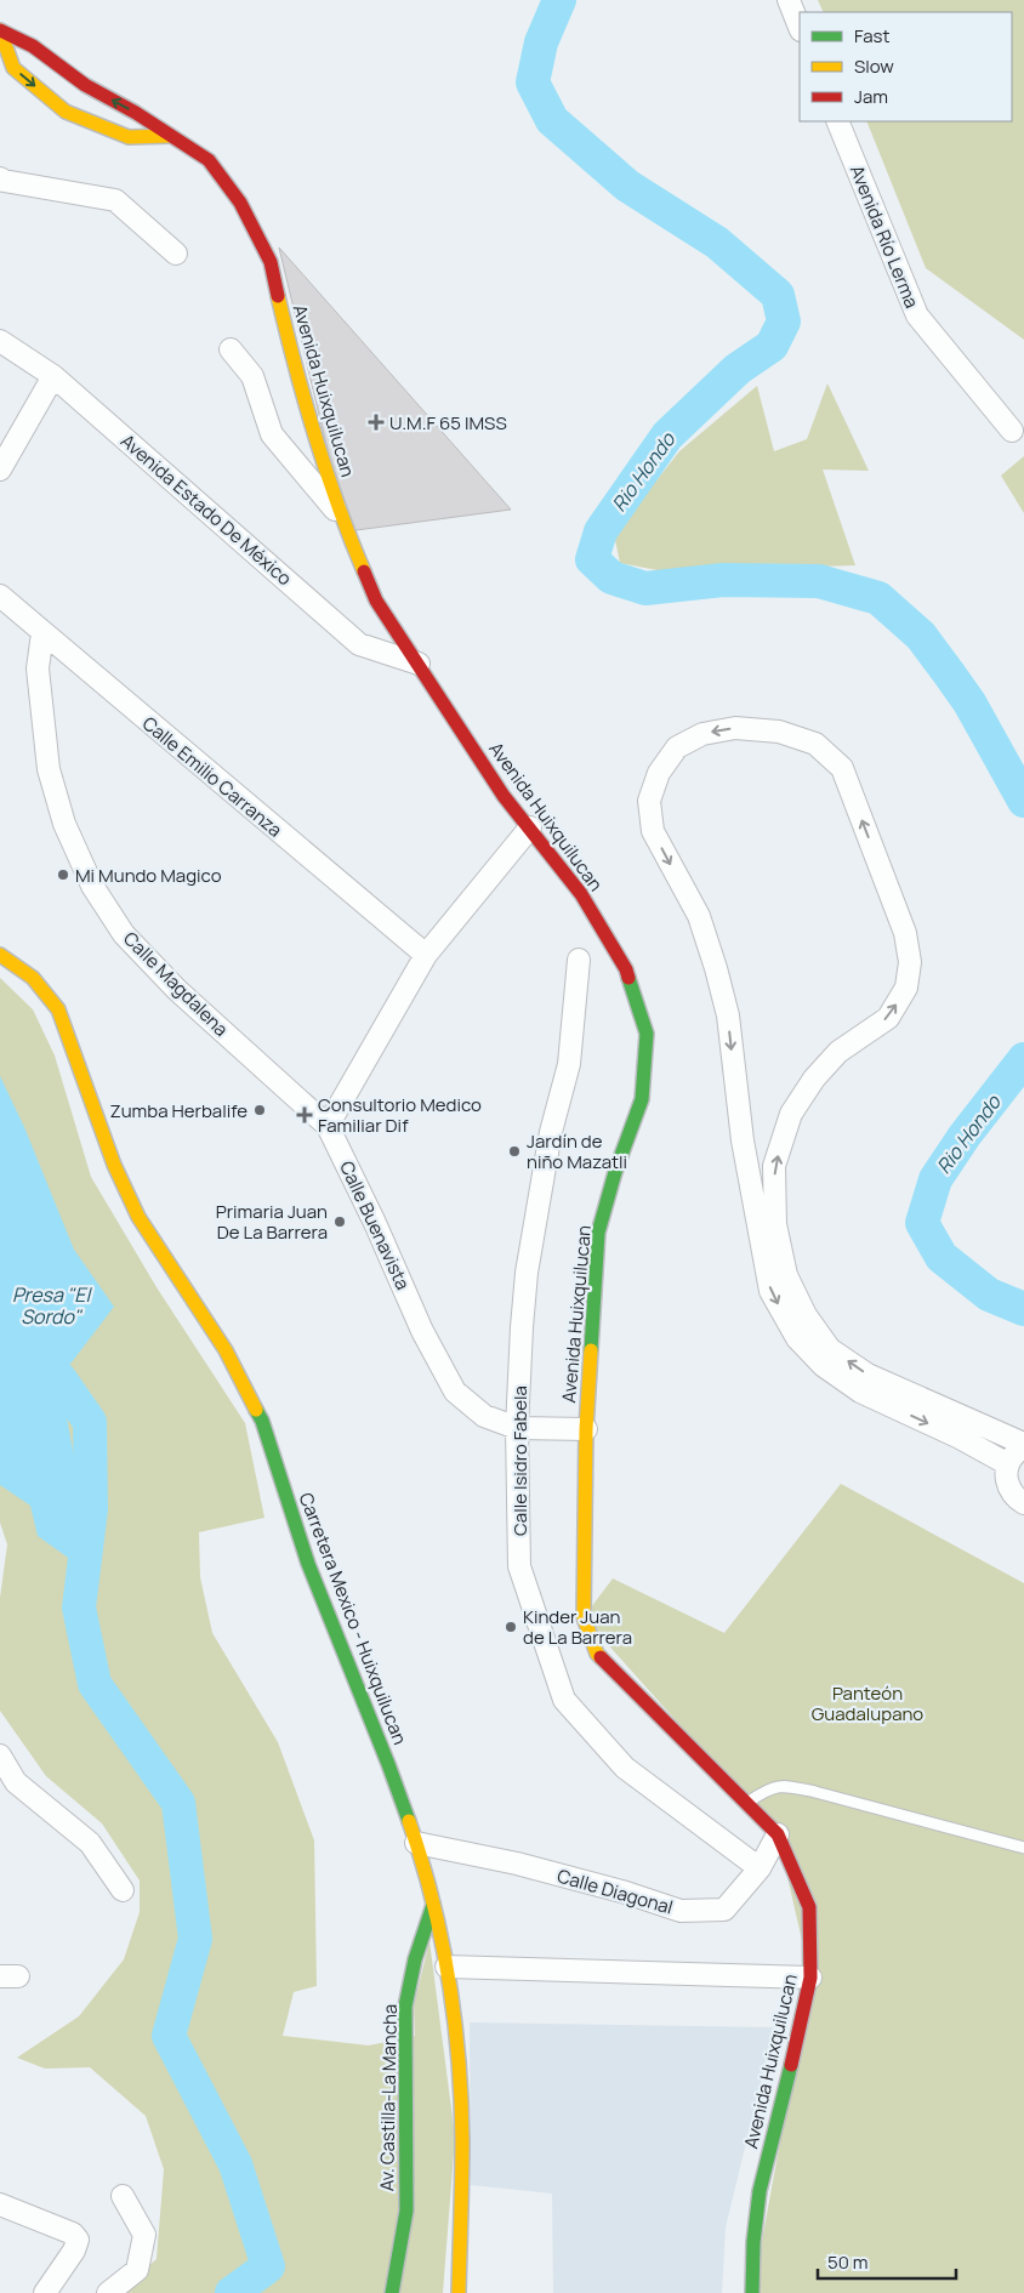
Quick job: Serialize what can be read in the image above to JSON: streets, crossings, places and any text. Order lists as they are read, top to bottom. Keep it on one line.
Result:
{"streets":{"street":["Avenida Río Lerma","Avenida Huixquilucan","Avenida Estado De México","Calle Emilio Carranza","Calle Magdalena","Calle Buenavista","Calle Isidro Fabela","Carretera Mexico - Huixquilucan","Calle Diagonal","Av. Castilla-La Mancha"]},"crossings":[["Avenida Huixquilucan","Avenida Estado De México"],["Avenida Huixquilucan","Calle Buenavista"],["Avenida Huixquilucan","Calle Diagonal"],["Calle Emilio Carranza","Calle Magdalena"],["Calle Magdalena","Calle Buenavista"],["Calle Buenavista","Calle Isidro Fabela"],["Calle Isidro Fabela","Calle Diagonal"],["Carretera Mexico - Huixquilucan","Calle Diagonal"],["Carretera Mexico - Huixquilucan","Av. Castilla-La Mancha"]],"water":["Rio Hondo","Presa \"El Sordo\""],"parks":["Panteón Guadalupano"],"places":{"health":["U.M.F 65 IMSS","Consultorio Medico Familiar Dif"],"other":["Mi Mundo Magico","Zumba Herbalife","Jardín de niño Mazatli","Primaria Juan De La Barrera","Kinder Juan de La Barrera"]},"legend":["Fast","Slow","Jam"],"scale_bar":"50 m"}
